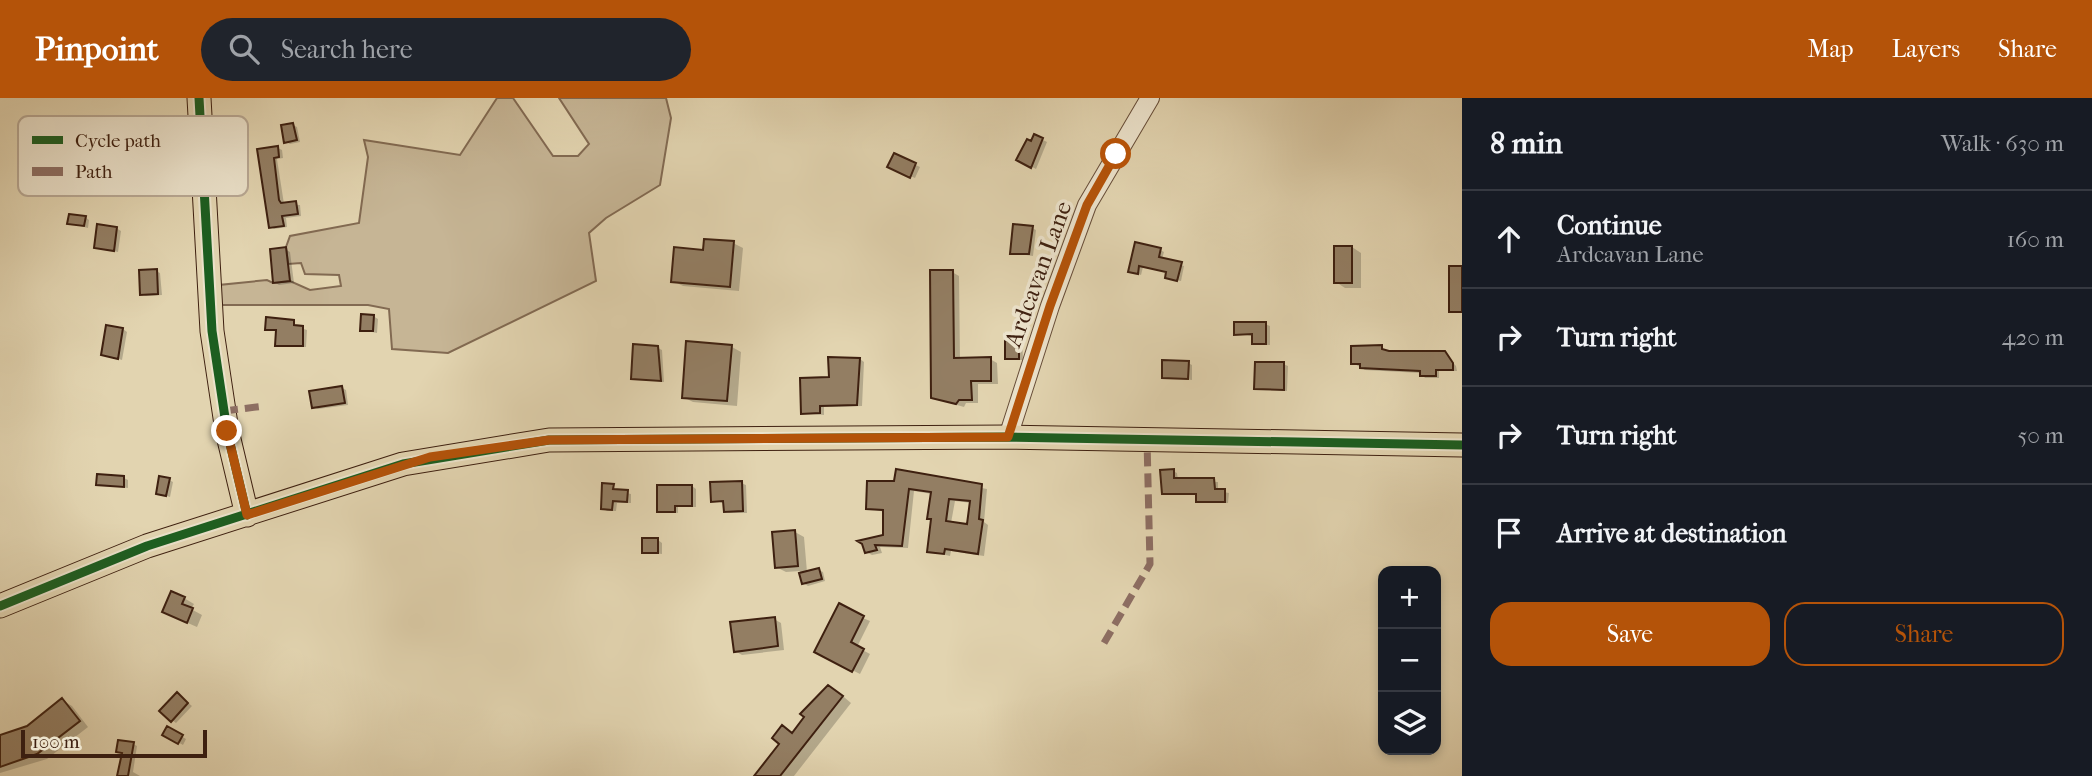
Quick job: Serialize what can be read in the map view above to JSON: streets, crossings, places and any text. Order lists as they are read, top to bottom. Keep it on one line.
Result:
{"streets":{"street":["Ardcavan Lane"]},"legend":["Cycle path","Path"],"scale_bar":"100 m","page":{"header":"Pinpoint","search":"Search here","nav":["Map","Layers","Share"],"heading":["8 min","Walk · 630 m"],"list":[["Continue","Ardcavan Lane","160 m"],["Turn right","420 m"],["Turn right","50 m"],"Arrive at destination"],"map_buttons":["+","−"],"buttons":["Save","Share"],"scale":"100 m"}}
